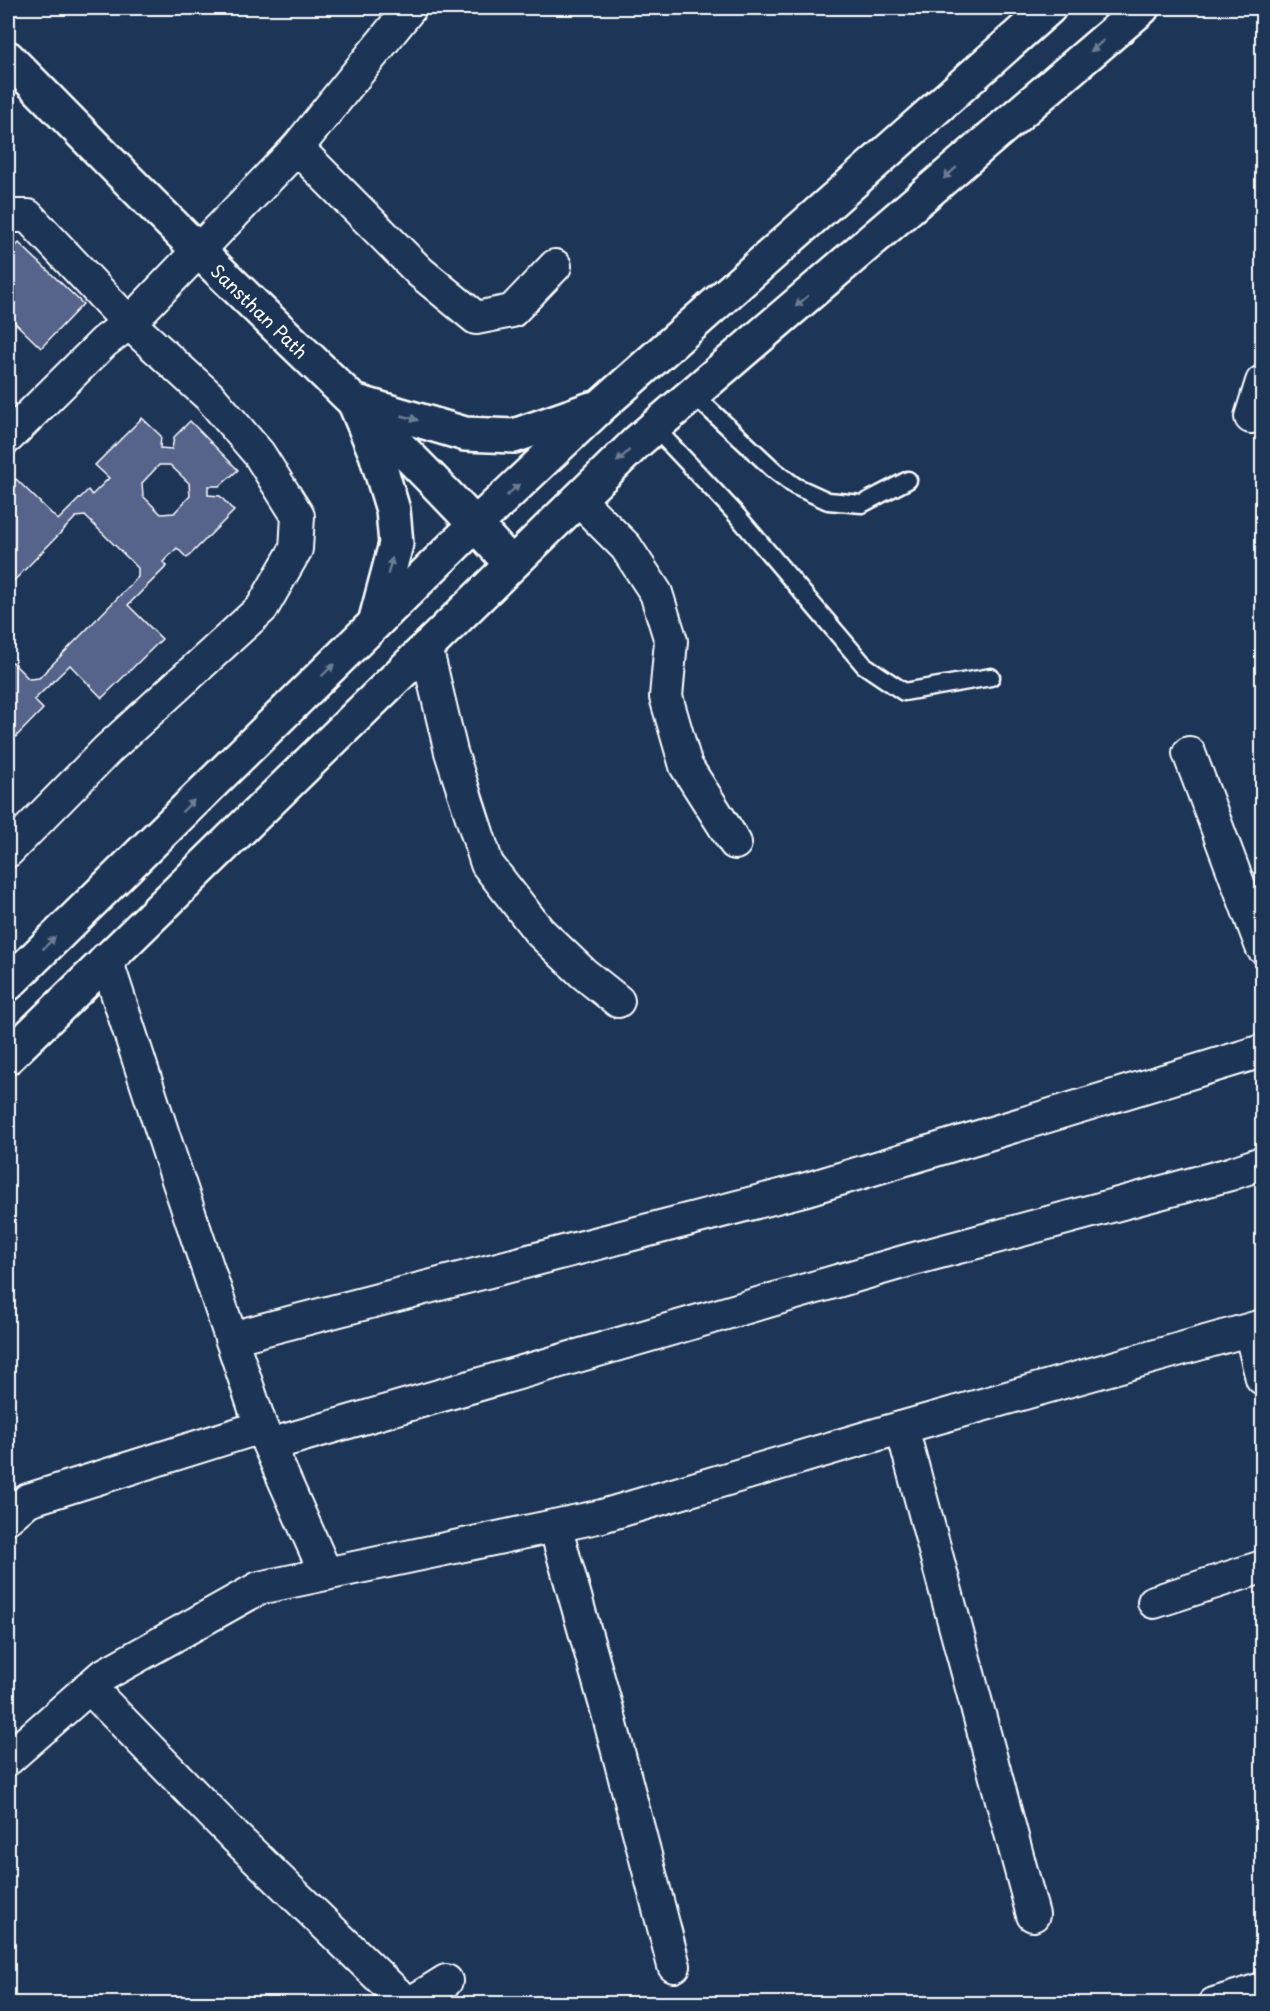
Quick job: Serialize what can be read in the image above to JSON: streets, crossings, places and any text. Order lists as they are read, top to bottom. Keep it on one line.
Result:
{"streets":{"main road":["Sansthan Path"]}}
